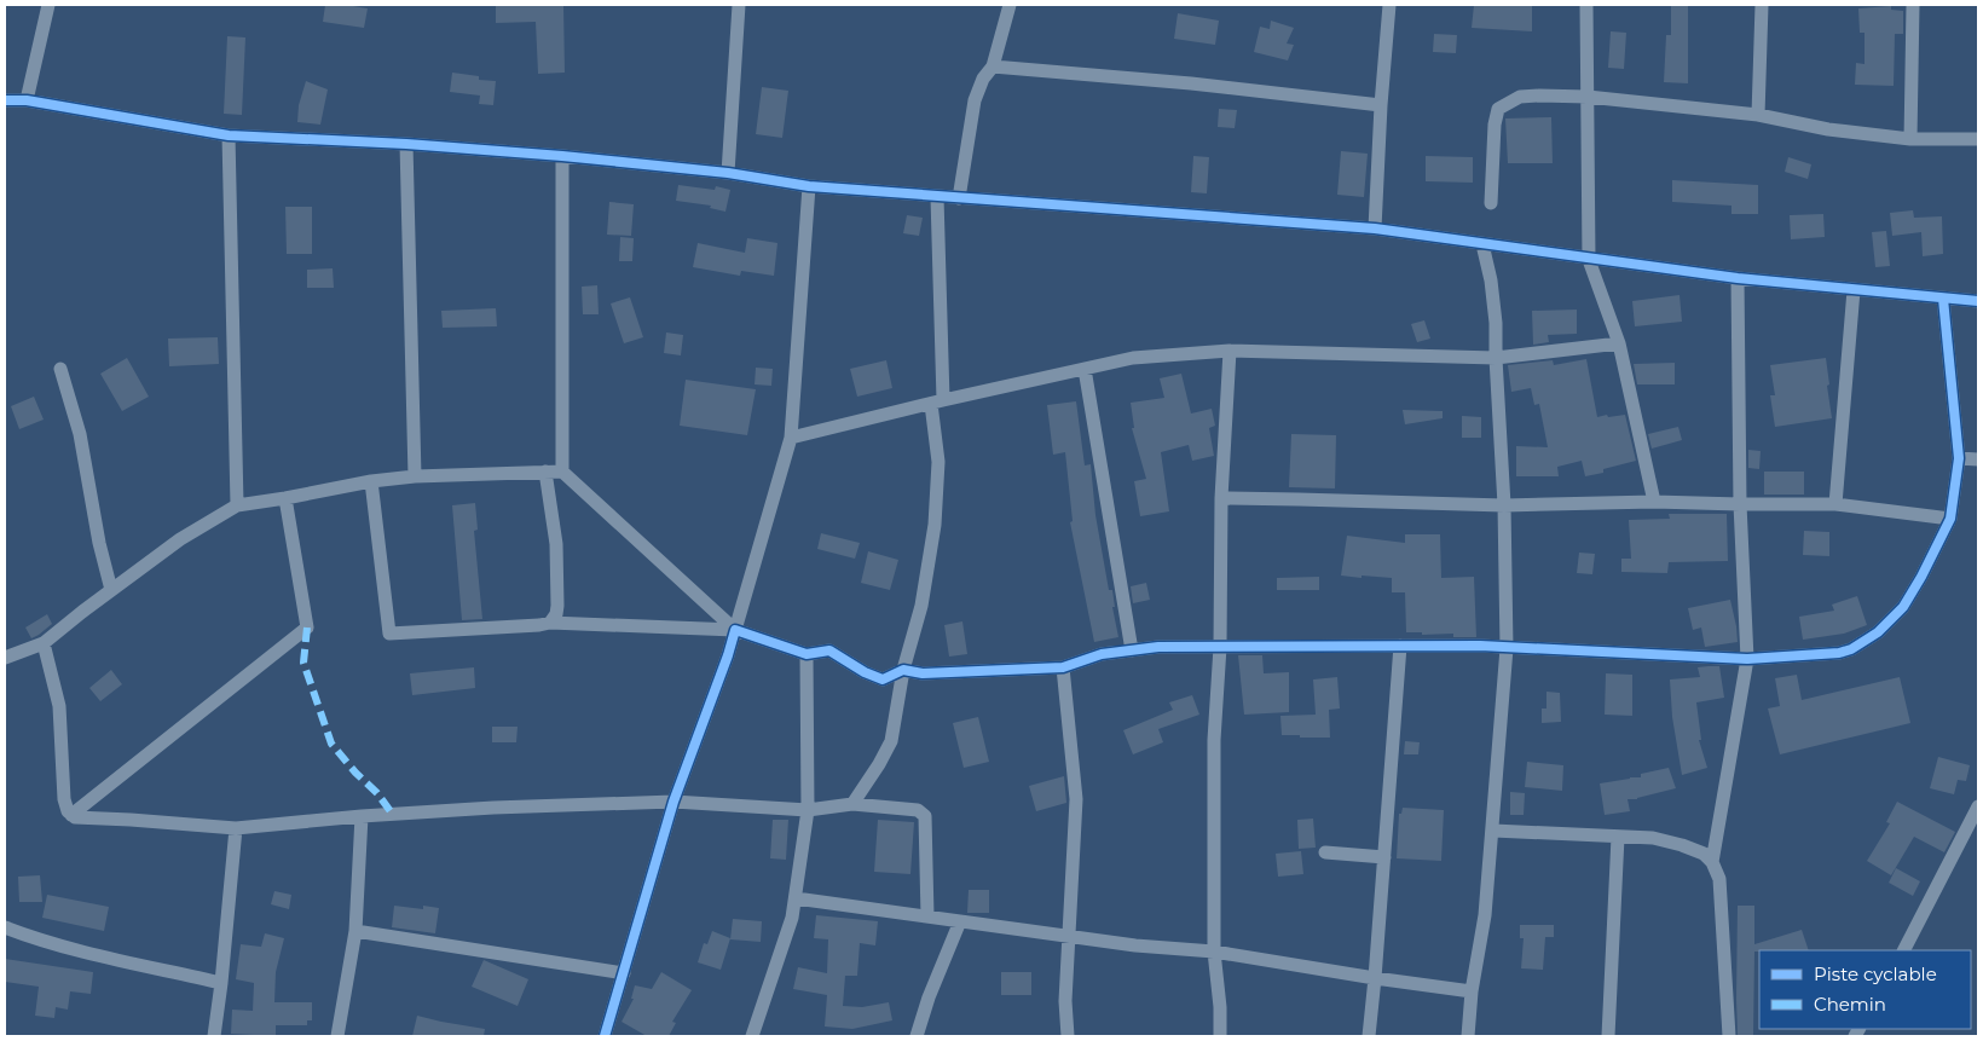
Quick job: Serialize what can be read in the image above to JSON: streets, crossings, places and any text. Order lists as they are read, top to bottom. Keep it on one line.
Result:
{"legend":["Piste cyclable","Chemin"]}
